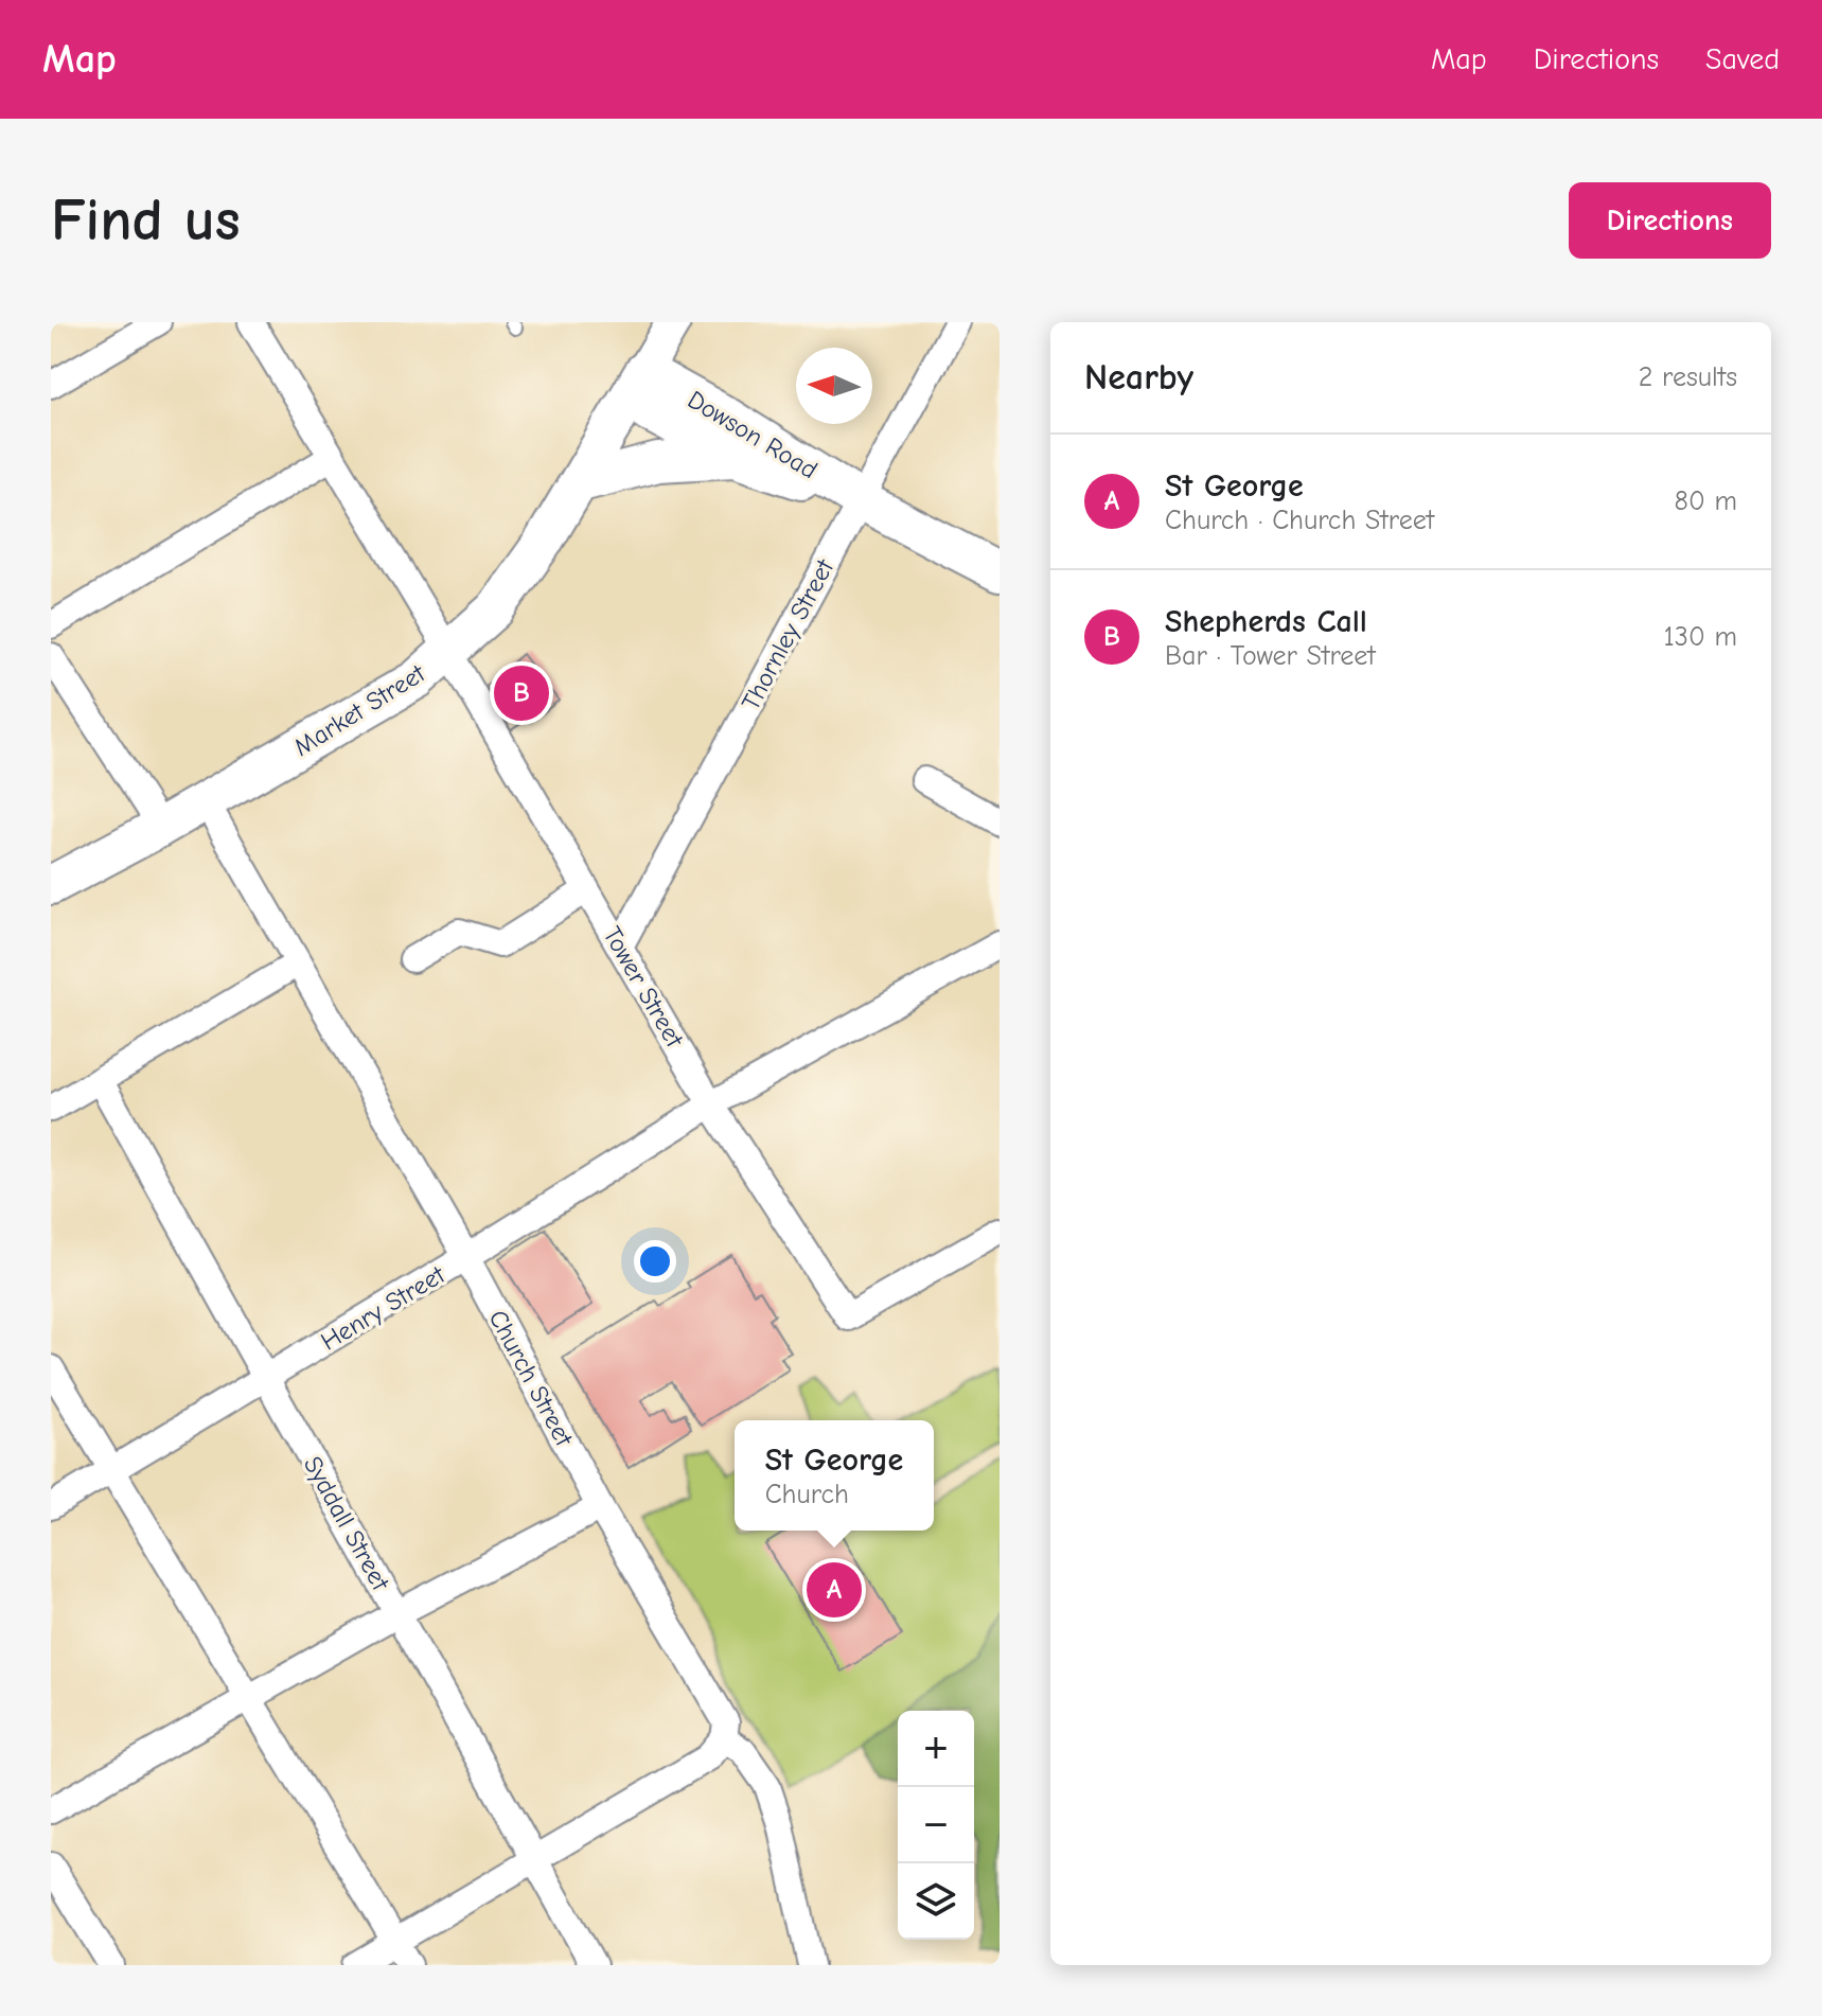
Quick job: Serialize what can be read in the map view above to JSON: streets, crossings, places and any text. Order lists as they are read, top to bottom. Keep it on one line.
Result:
{"streets":{"main road":["Dowson Road","Market Street"],"street":["Thornley Street","Tower Street","Henry Street","Church Street","Syddall Street"]},"crossings":[["Dowson Road","Thornley Street"],["Dowson Road","Market Street"],["Thornley Street","Tower Street"],["Market Street","Tower Street"],["Market Street","Church Street"],["Tower Street","Henry Street"],["Henry Street","Church Street"],["Henry Street","Syddall Street"]],"north":"left","page":{"header":"Map","nav":["Map","Directions","Saved"],"buttons":"Directions","title":"Find us","heading":["Nearby","2 results"],"list":[{"mark":"A","name":"St George","note":"Church · Church Street","value":"80 m"},{"mark":"B","name":"Shepherds Call","note":"Bar · Tower Street","value":"130 m"}],"pins":["B","A"],"popup":["St George","Church"],"map_buttons":["+","−"]}}
